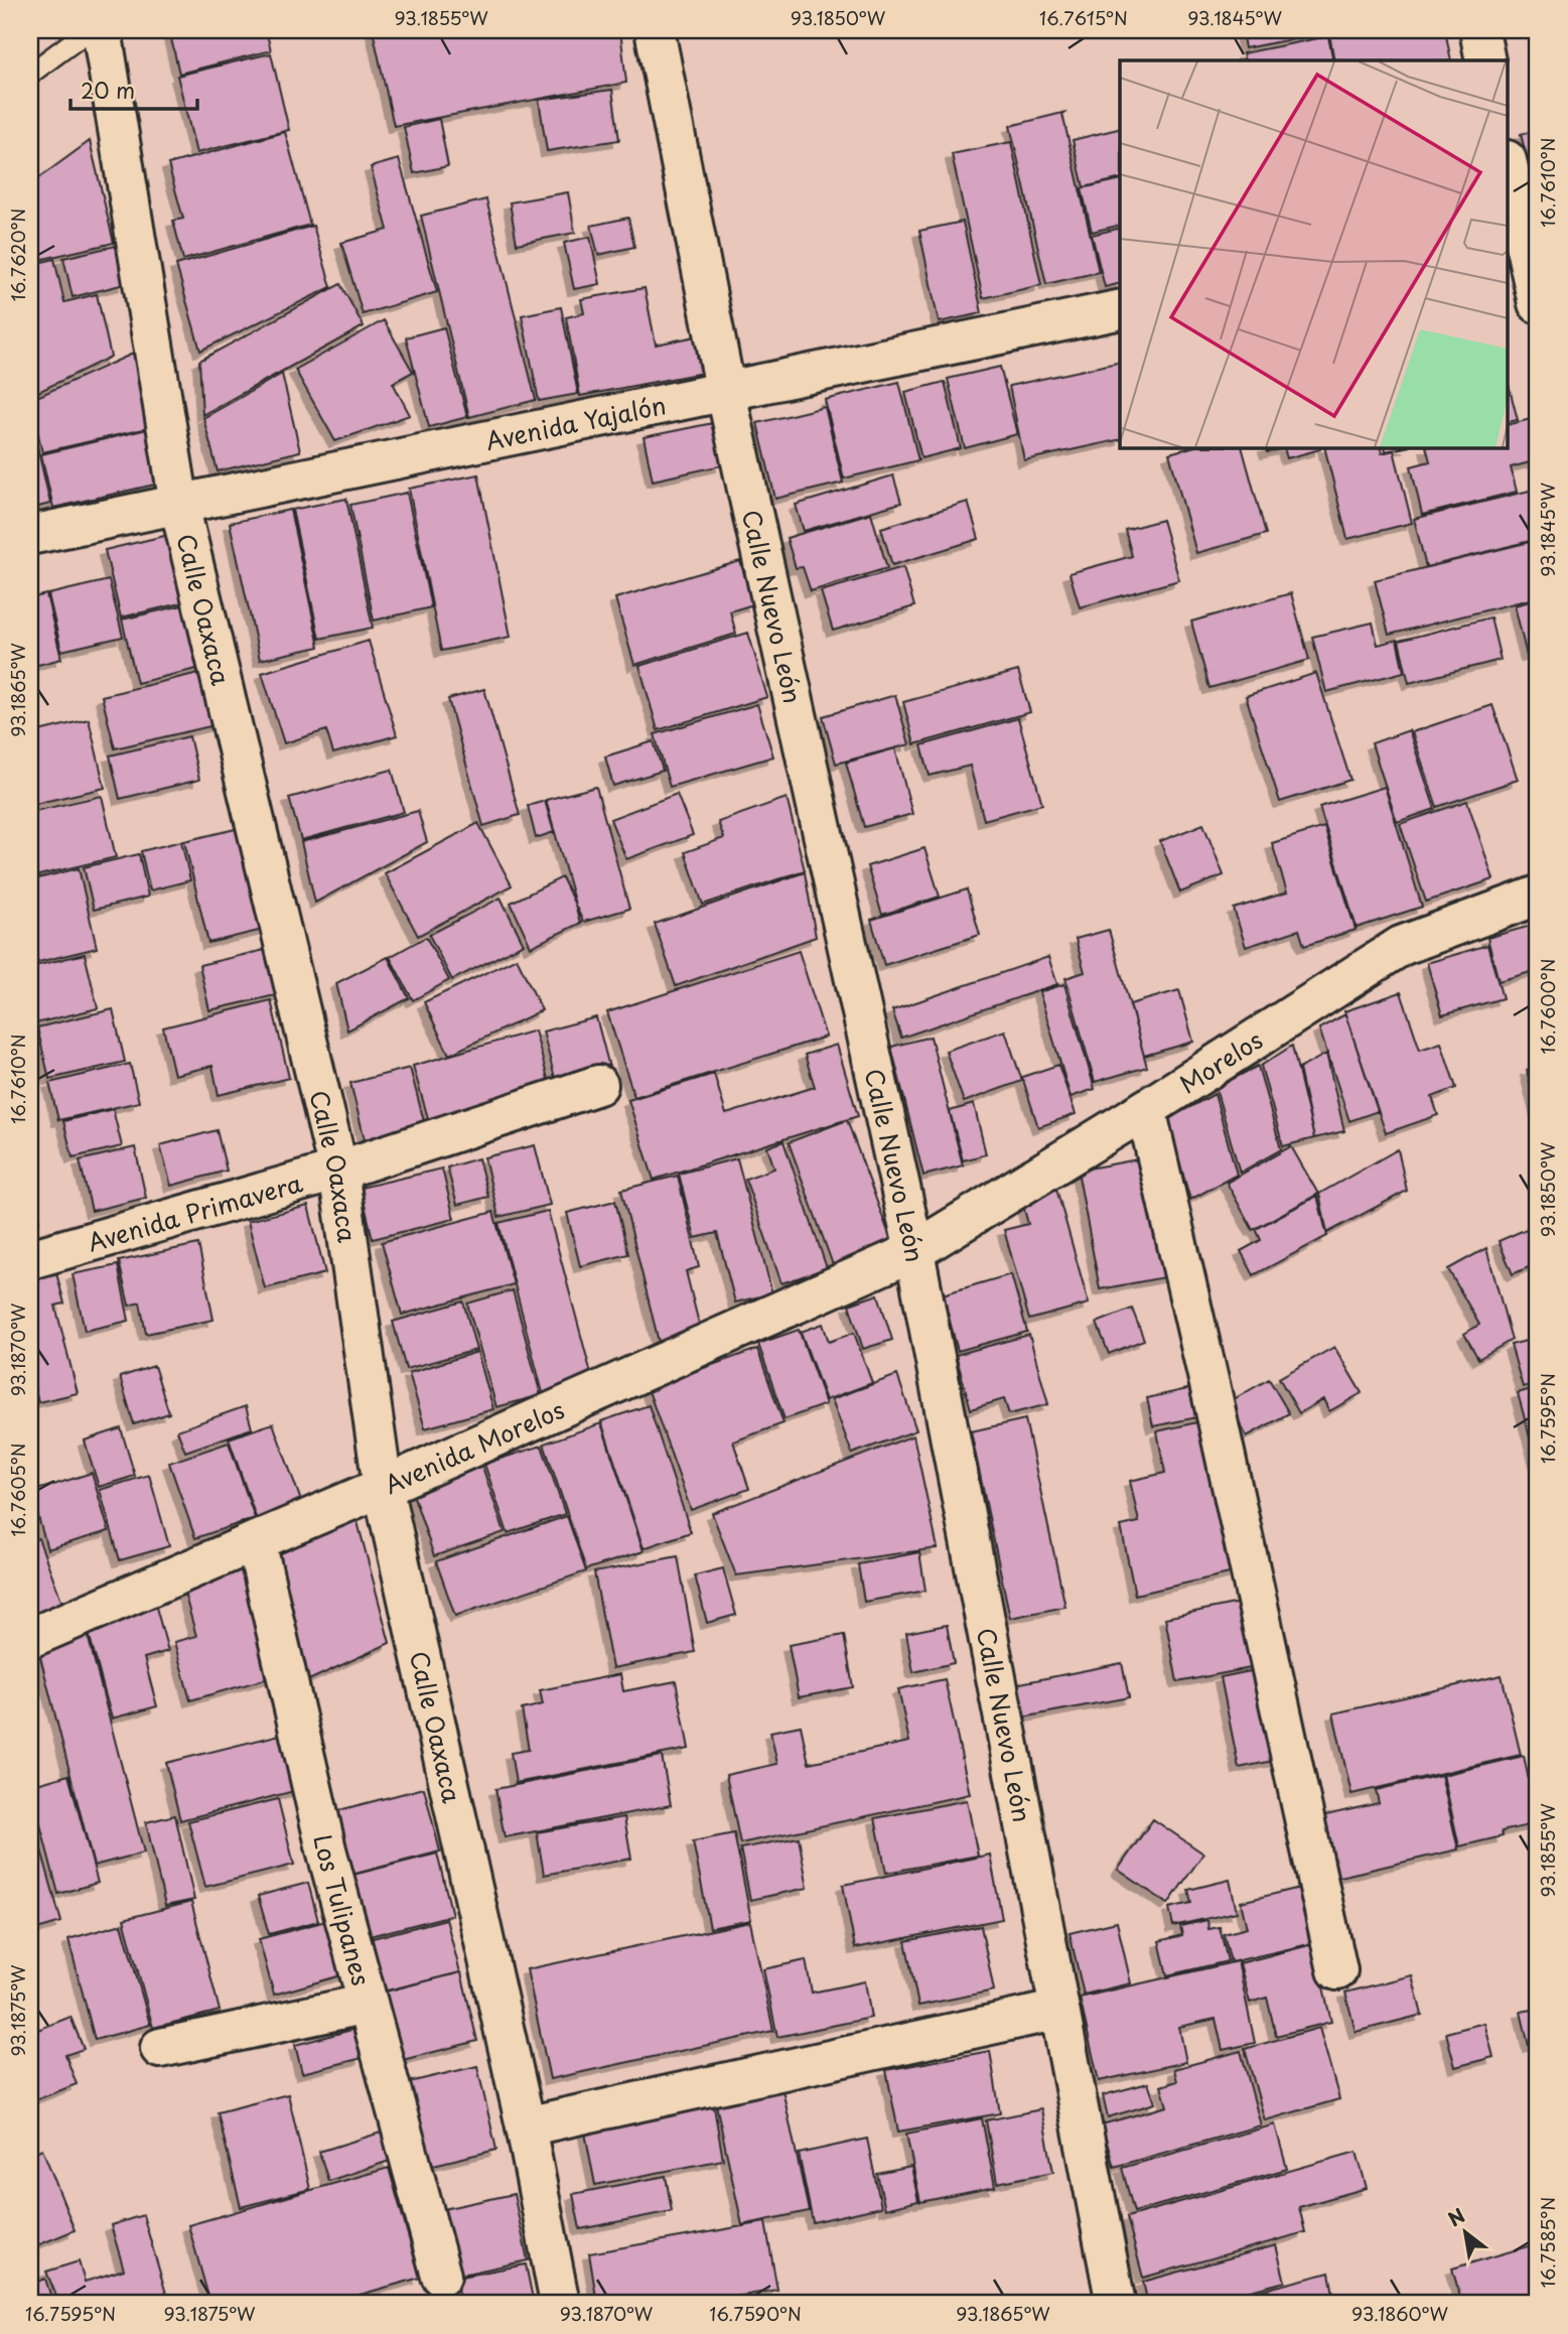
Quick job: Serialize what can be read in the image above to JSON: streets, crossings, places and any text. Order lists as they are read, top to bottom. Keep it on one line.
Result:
{"streets":{"street":["Avenida Yajalón","Calle Nuevo León","Calle Oaxaca","Morelos","Avenida Primavera","Avenida Morelos","Los Tulipanes"]},"crossings":[["Avenida Yajalón","Calle Nuevo León"],["Avenida Yajalón","Calle Oaxaca"],["Calle Nuevo León","Morelos"],["Calle Nuevo León","Avenida Morelos"],["Calle Oaxaca","Avenida Primavera"],["Calle Oaxaca","Avenida Morelos"],["Morelos","Avenida Morelos"],["Avenida Morelos","Los Tulipanes"]],"scale_bar":"20 m","north":"top left","coordinates":["93.1855°W","93.1850°W","16.7615°N","93.1845°W","16.7610°N","16.7620°N","93.1865°W","16.7600°N","93.1870°W","16.7595°N","16.7605°N","93.1875°W","16.7585°N","16.7590°N","93.1860°W"]}
